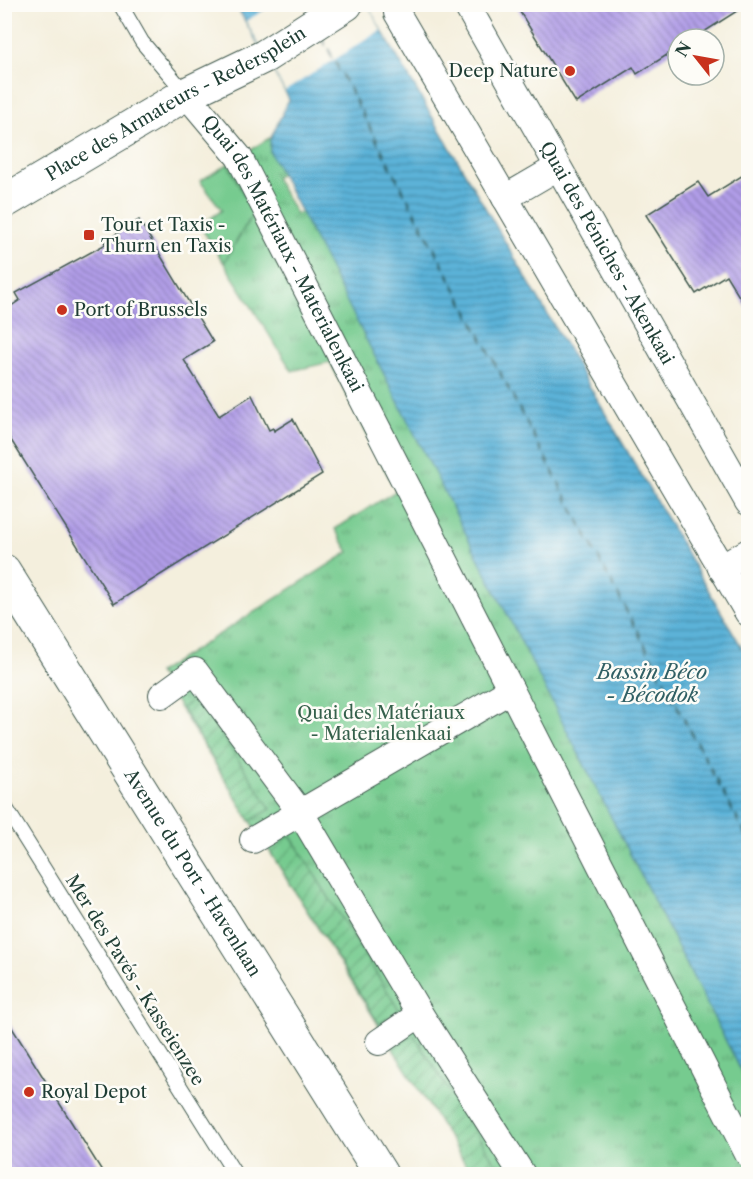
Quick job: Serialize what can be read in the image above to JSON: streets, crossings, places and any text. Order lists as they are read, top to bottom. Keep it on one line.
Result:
{"streets":{"street":["Place des Armateurs - Redersplein","Quai des Matériaux - Materialenkaai","Quai des Péniches - Akenkaai","Avenue du Port - Havenlaan"],"lane":["Mer des Pavés - Kasseienzee"]},"crossings":[["Place des Armateurs - Redersplein","Quai des Matériaux - Materialenkaai"]],"water":["Bassin Béco - Bécodok"],"parks":["Quai des Matériaux - Materialenkaai"],"places":{"other":["Deep Nature","Port of Brussels","Royal Depot"],"transit":["Tour et Taxis - Thurn en Taxis"]},"north":"top left"}
